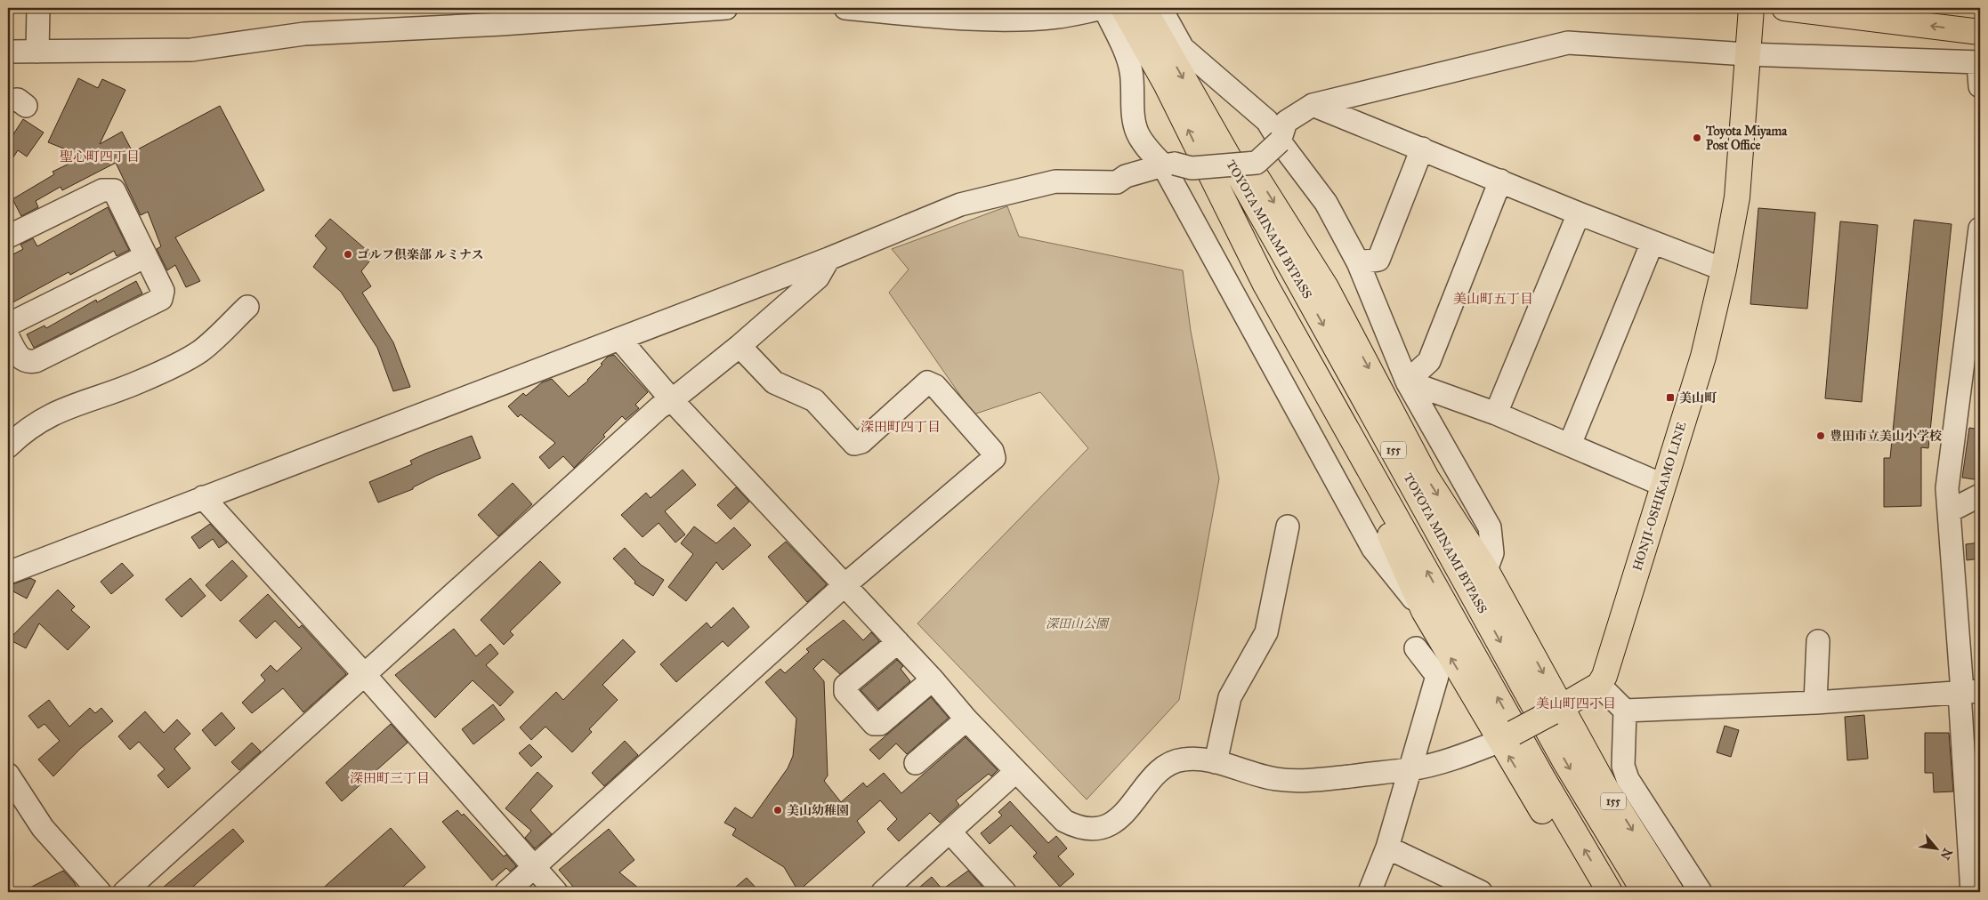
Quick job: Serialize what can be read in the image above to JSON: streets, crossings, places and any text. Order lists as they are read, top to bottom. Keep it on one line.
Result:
{"streets":{"main road":["TOYOTA MINAMI BYPASS","155","HONJI-OSHIKAMO LINE"]},"crossings":[["TOYOTA MINAMI BYPASS","155"]],"districts":["聖心町四丁目","美山町五丁目","深田町四丁目","美山町四丁目","深田町三丁目"],"parks":["深田山公園"],"places":{"other":["Toyota Miyama Post Office","ゴルフ倶楽部 ルミナス","豊田市立美山小学校","美山幼稚園"],"transit":["美山町"]},"north":"bottom right"}
